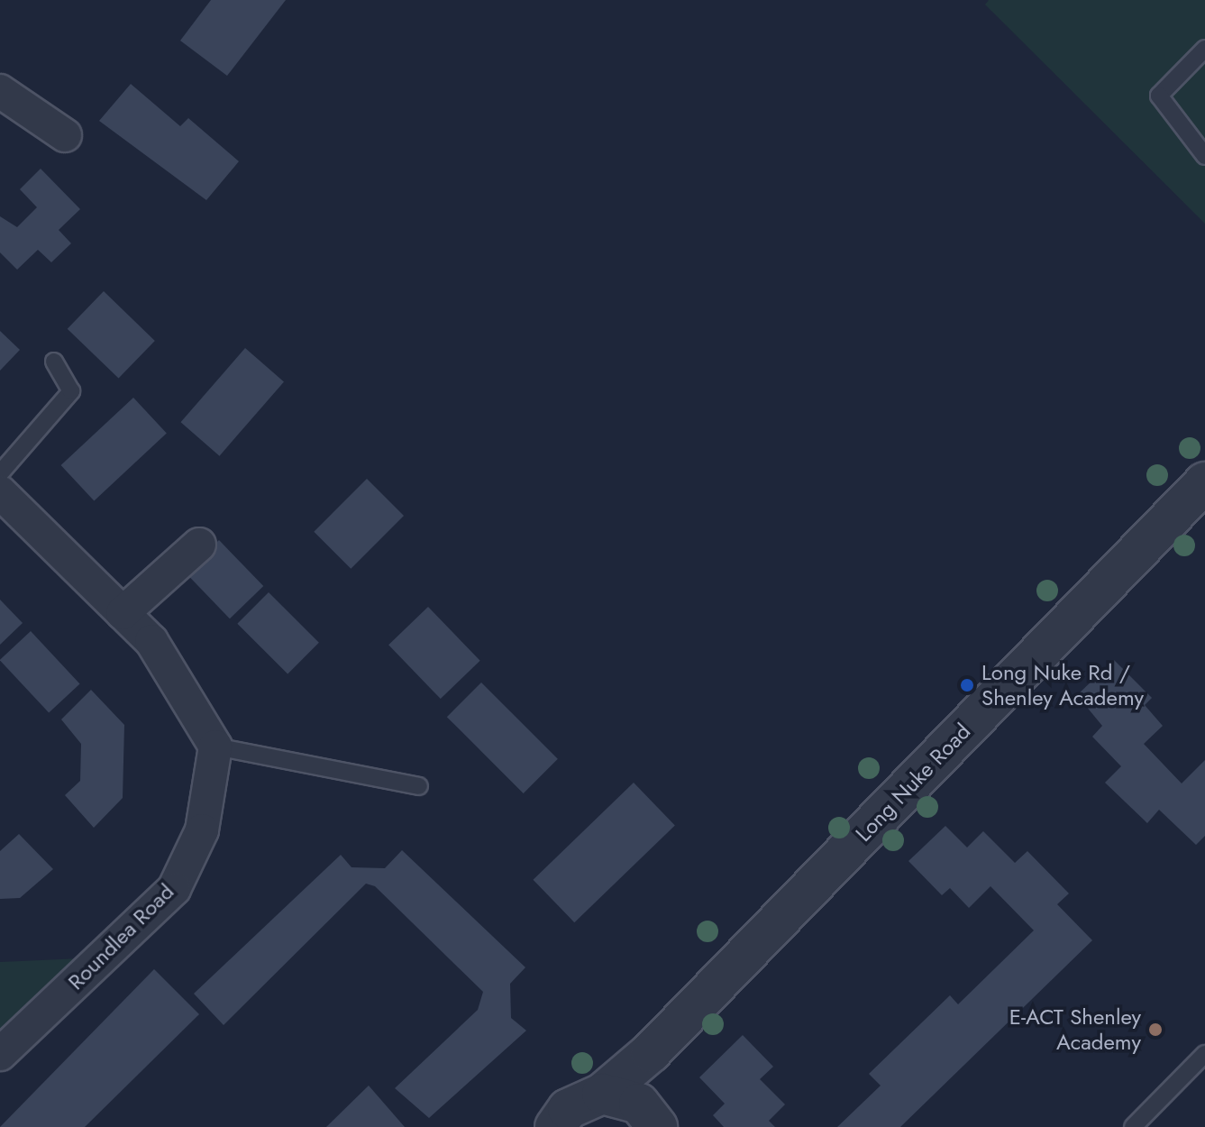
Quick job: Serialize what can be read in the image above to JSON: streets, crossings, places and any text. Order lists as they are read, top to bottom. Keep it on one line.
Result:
{"streets":{"street":["Long Nuke Road","Roundlea Road"]},"places":["Long Nuke Rd / Shenley Academy","E-ACT Shenley Academy"]}
